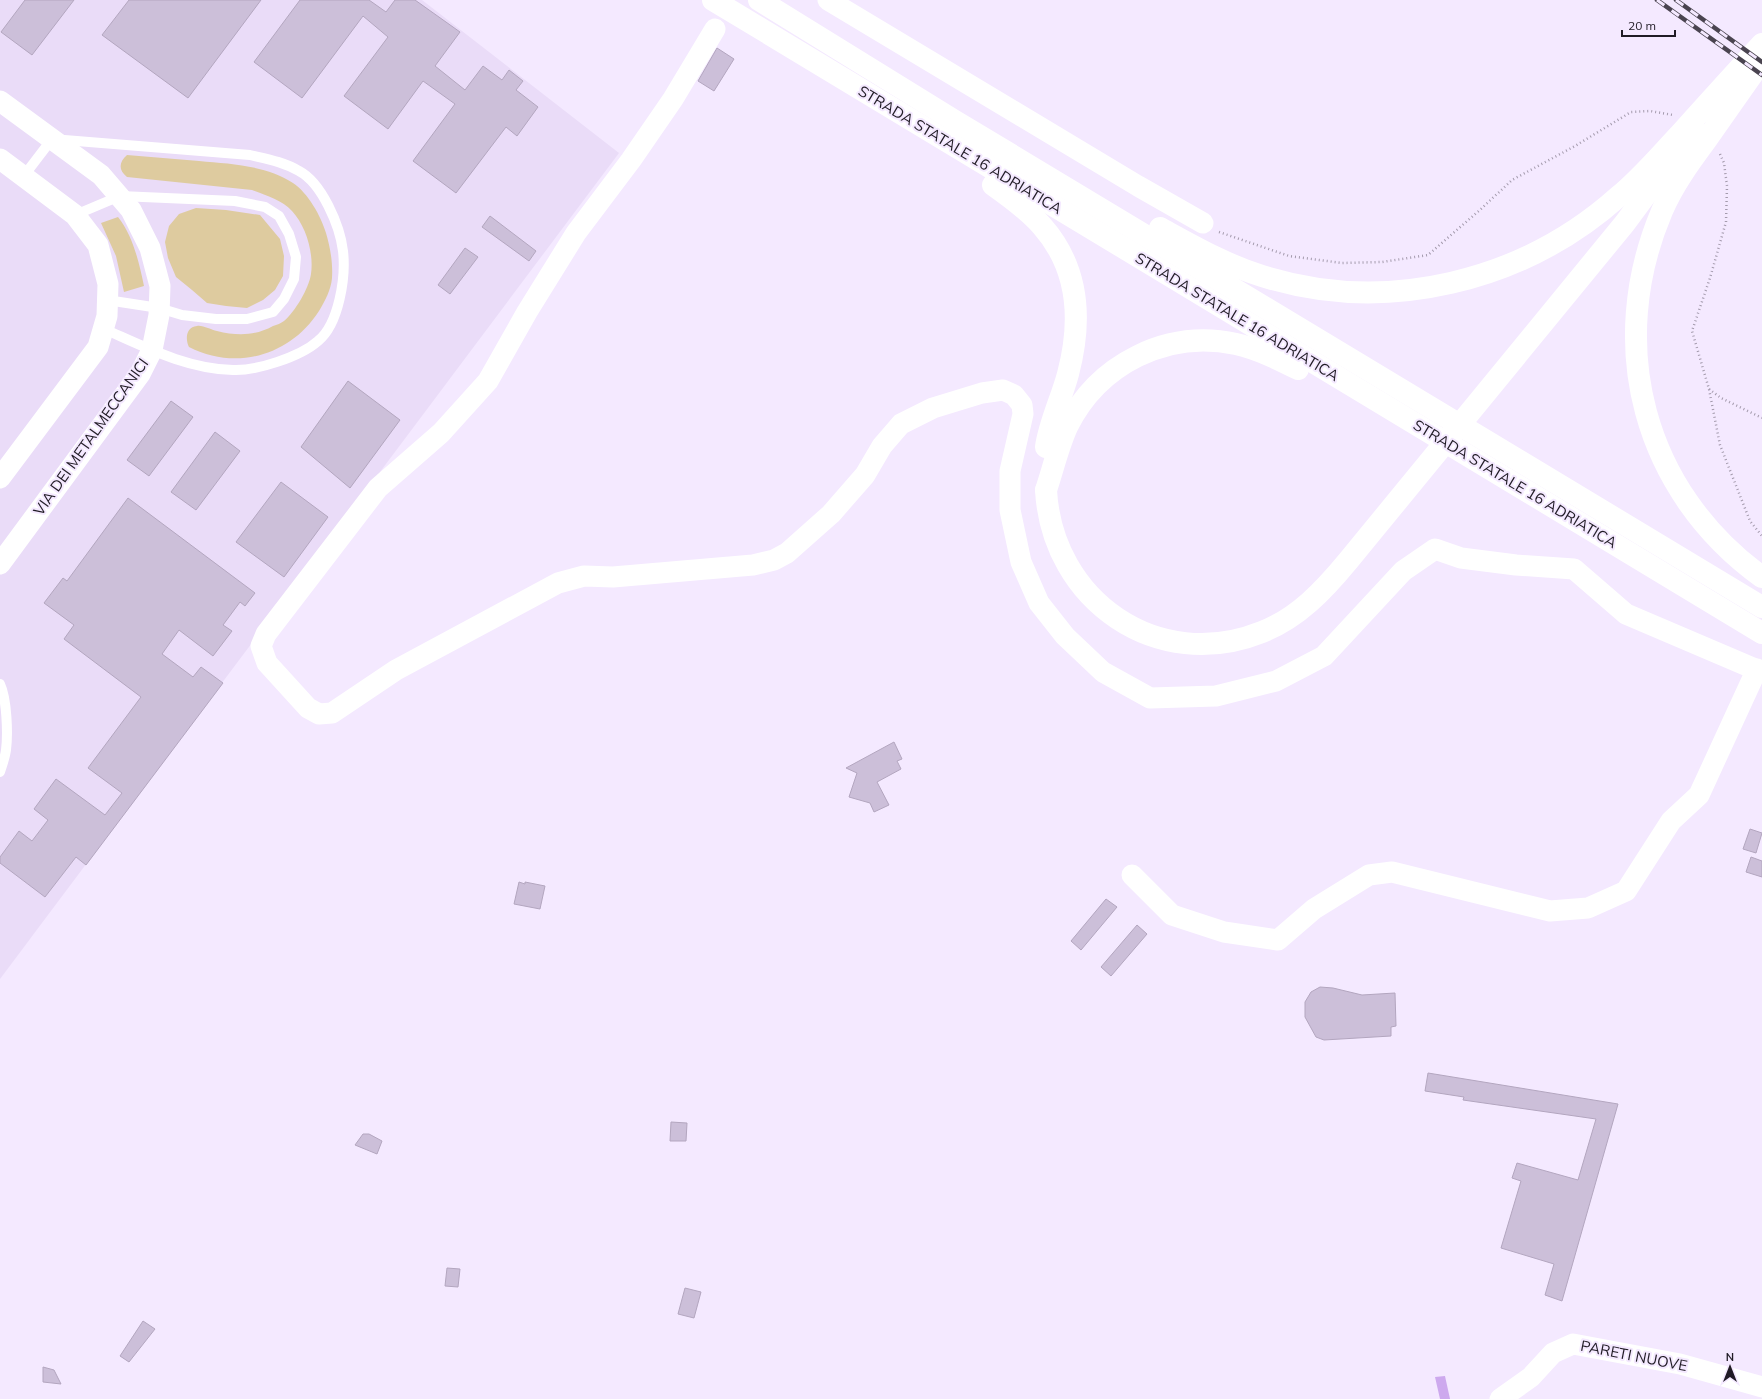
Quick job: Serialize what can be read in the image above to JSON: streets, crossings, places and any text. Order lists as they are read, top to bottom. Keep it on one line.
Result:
{"streets":{"main road":["STRADA STATALE 16 ADRIATICA"],"street":["VIA DEI METALMECCANICI","PARETI NUOVE"]},"scale_bar":"20 m","north":"top"}
